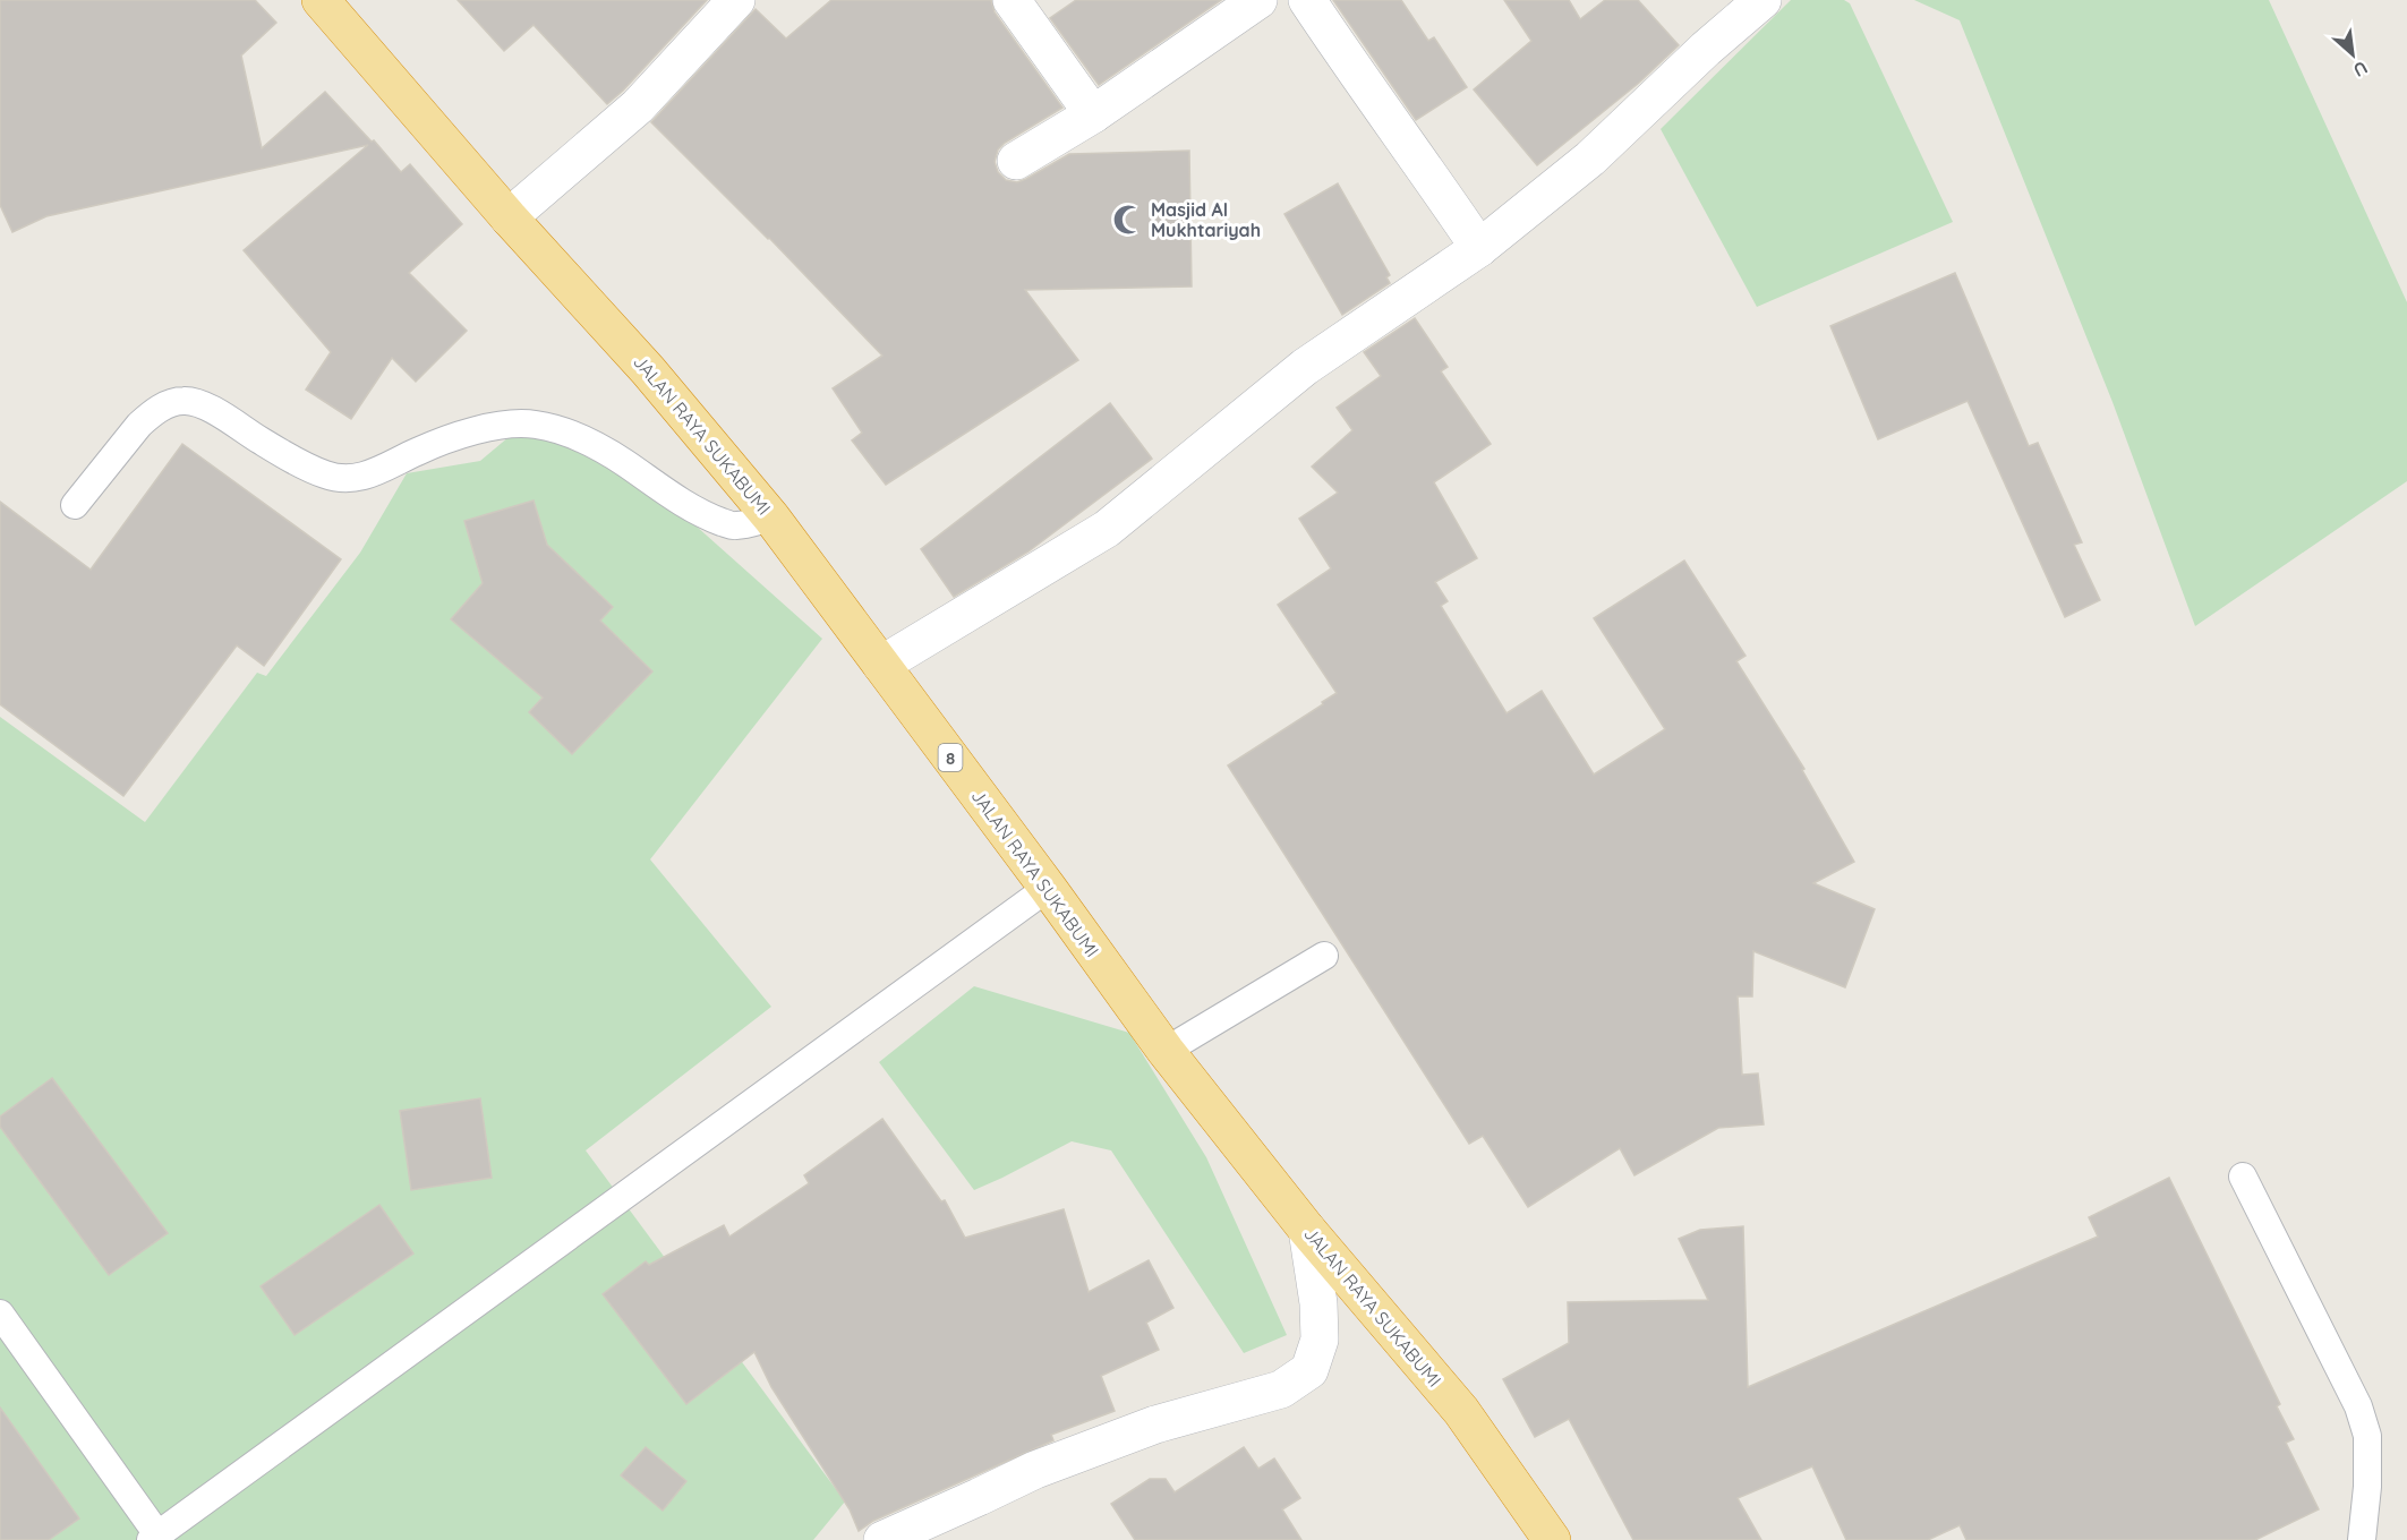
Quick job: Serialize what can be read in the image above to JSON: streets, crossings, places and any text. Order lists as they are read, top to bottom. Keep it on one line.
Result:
{"streets":{"highway":["JALAN RAYA SUKABUMI","8"]},"places":{"mosque":["Masjid Al Mukhtariyah"]},"north":"bottom right"}
